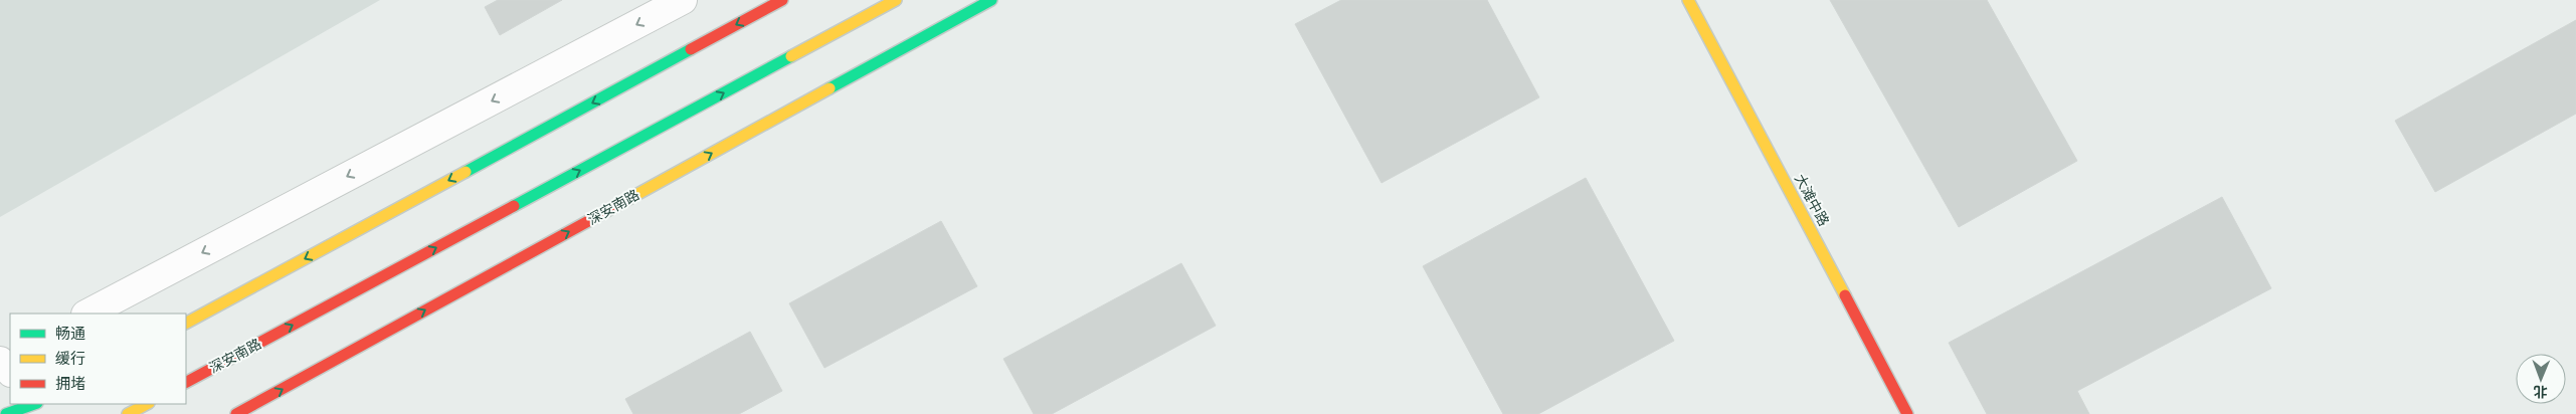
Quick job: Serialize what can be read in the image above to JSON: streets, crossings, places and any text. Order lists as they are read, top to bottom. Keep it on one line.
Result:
{"streets":{"main road":["大滩中路","深安南路"]},"legend":["畅通","缓行","拥堵"],"north":"bottom"}
